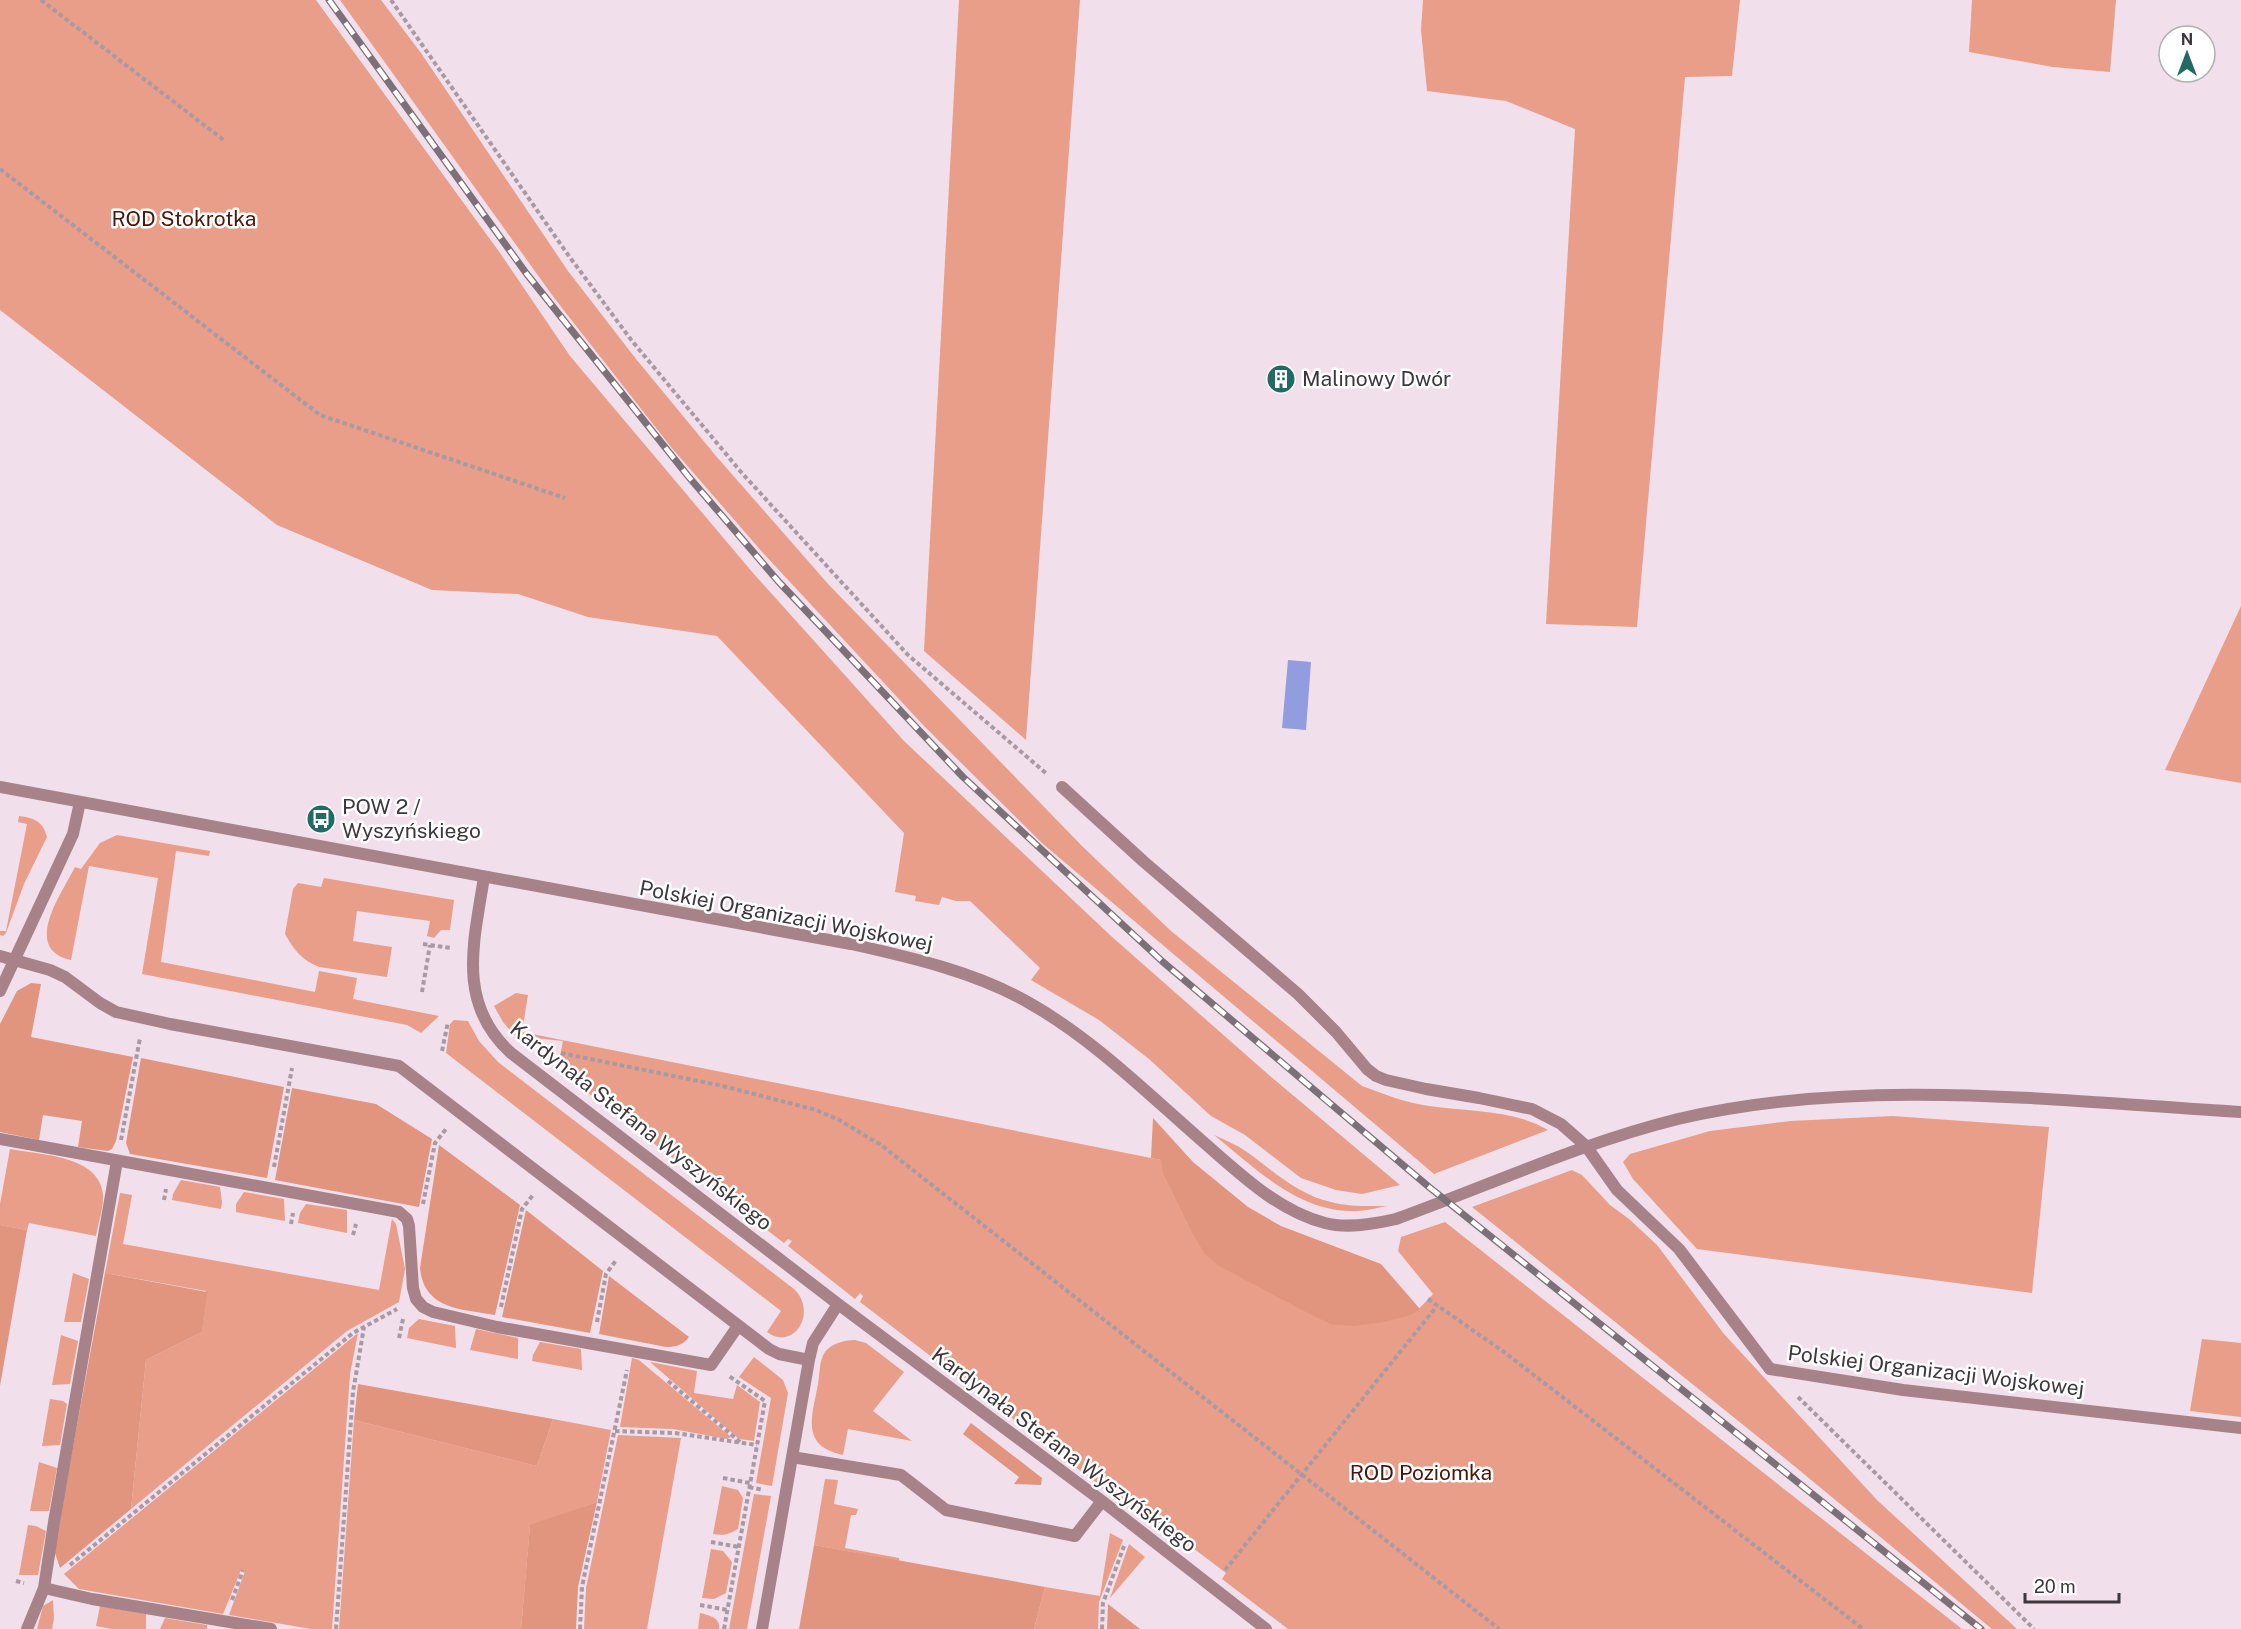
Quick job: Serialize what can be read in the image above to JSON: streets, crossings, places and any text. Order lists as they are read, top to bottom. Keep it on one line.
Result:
{"streets":{"street":["Polskiej Organizacji Wojskowej","Kardynała Stefana Wyszyńskiego"]},"crossings":[["Polskiej Organizacji Wojskowej","Kardynała Stefana Wyszyńskiego"]],"parks":["ROD Stokrotka","ROD Poziomka"],"places":{"building":["Malinowy Dwór"],"bus stop":["POW 2 / Wyszyńskiego"]},"scale_bar":"20 m","north":"top"}
